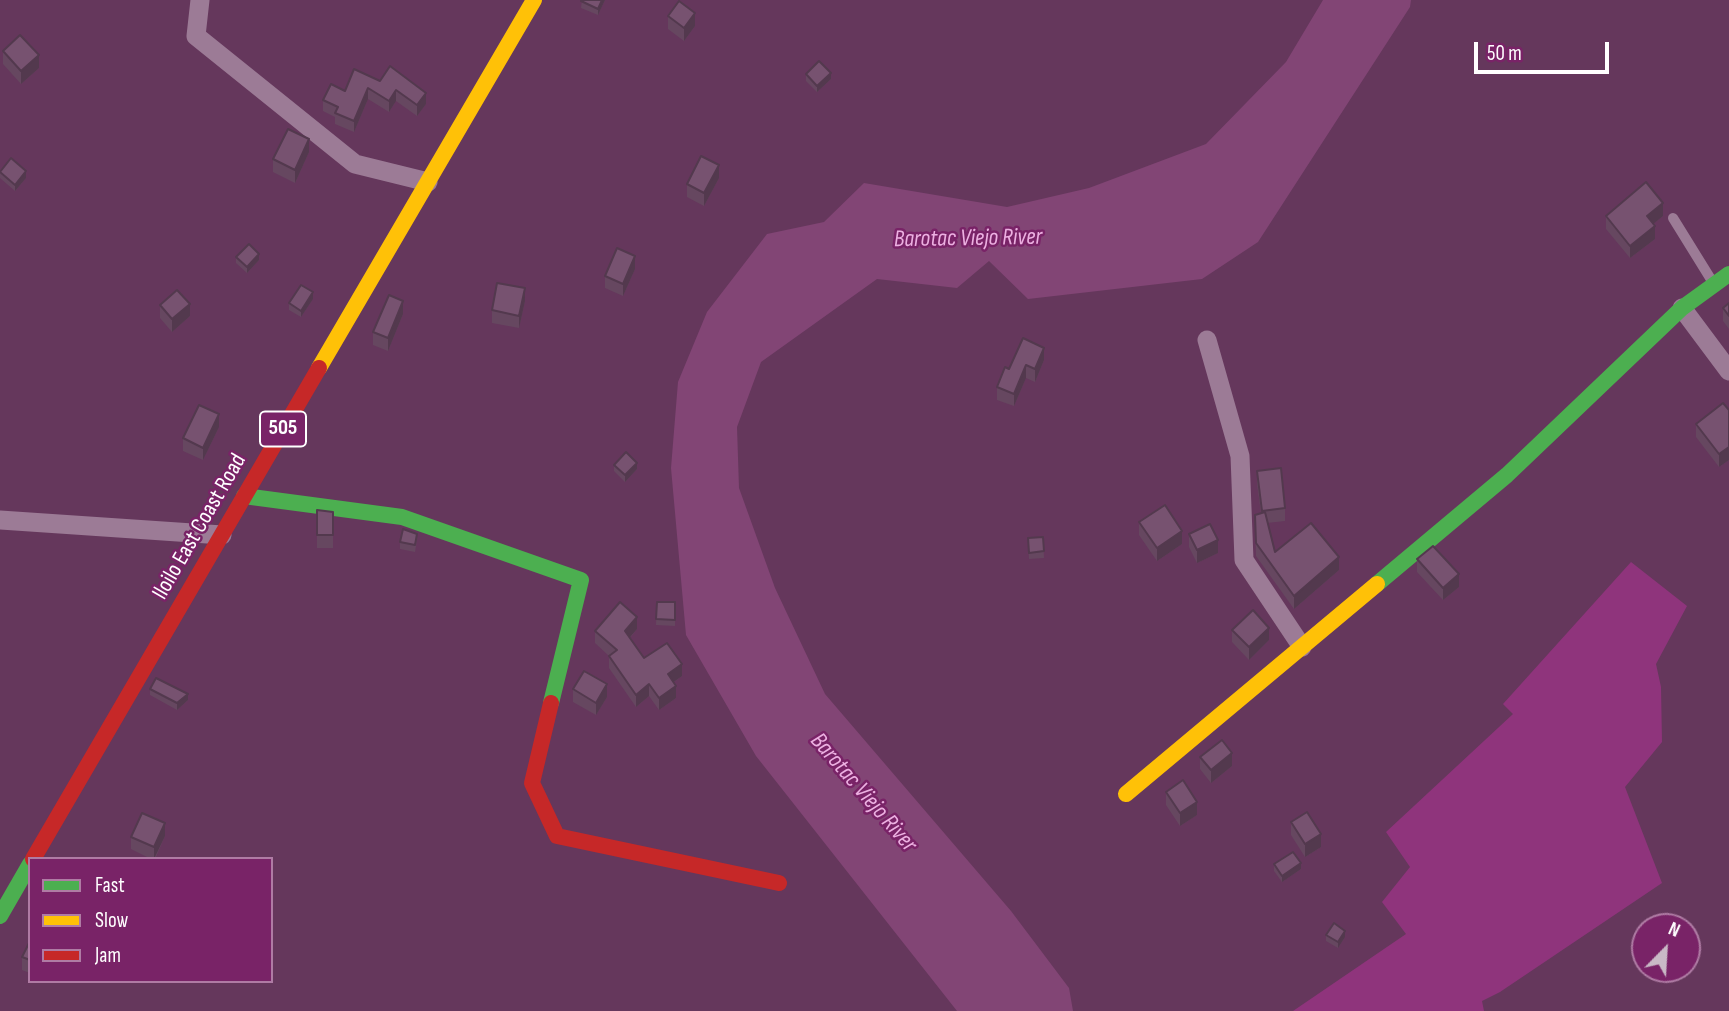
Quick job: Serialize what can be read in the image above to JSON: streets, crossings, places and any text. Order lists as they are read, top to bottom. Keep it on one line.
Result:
{"streets":{"street":["505","Iloilo East Coast Road"]},"water":["Barotac Viejo River"],"legend":["Fast","Slow","Jam"],"scale_bar":"50 m","north":"top right"}
